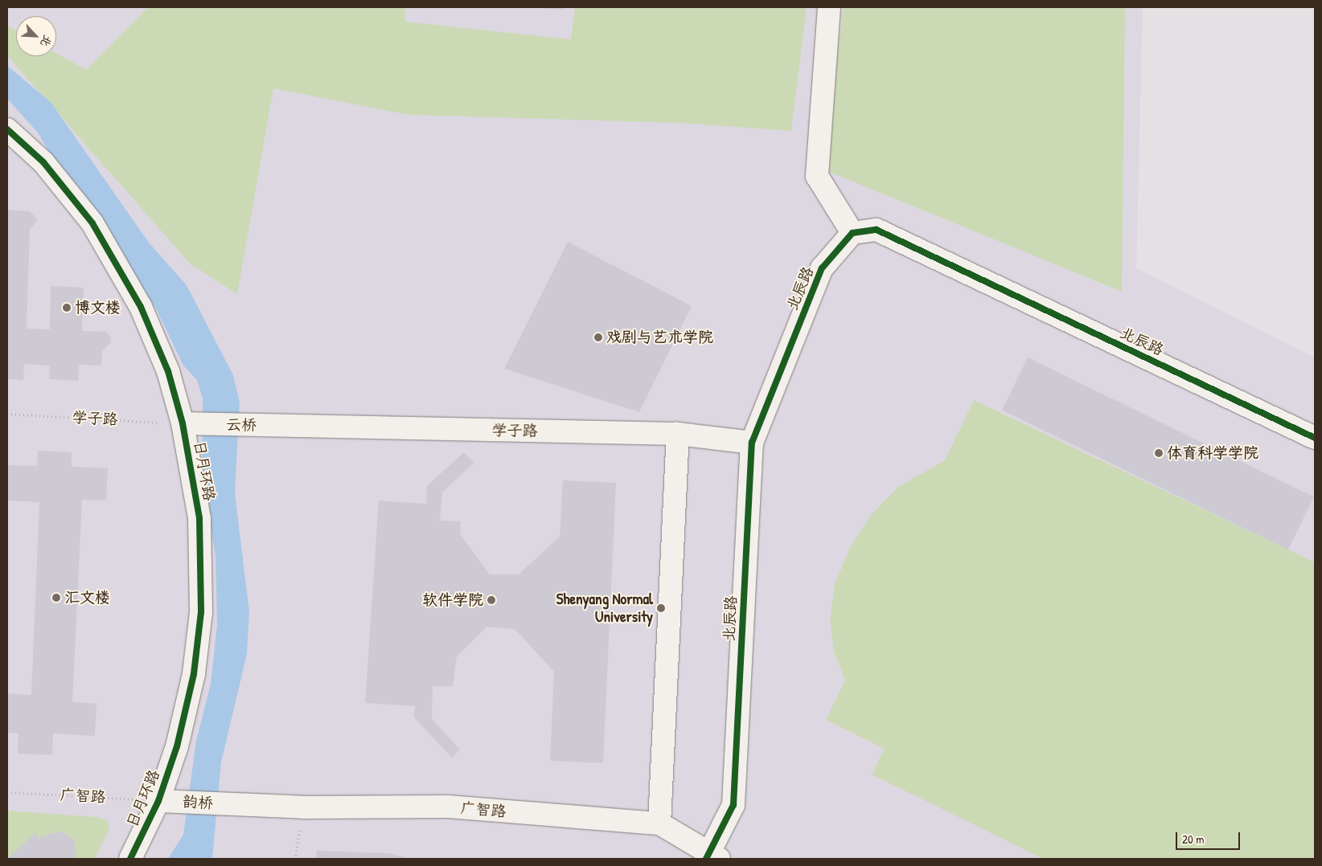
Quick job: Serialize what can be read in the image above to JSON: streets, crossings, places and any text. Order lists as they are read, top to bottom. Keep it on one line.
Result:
{"streets":{"street":["北辰路","学子路","云桥","日月环路","广智路","韵桥"]},"crossings":[["北辰路","学子路"],["北辰路","广智路"],["学子路","云桥"],["学子路","日月环路"],["云桥","日月环路"],["日月环路","广智路"],["日月环路","韵桥"],["广智路","韵桥"]],"places":["博文楼","戏剧与艺术学院","体育科学学院","汇文楼","软件学院","Shenyang Normal University"],"scale_bar":"20 m","north":"bottom right"}
